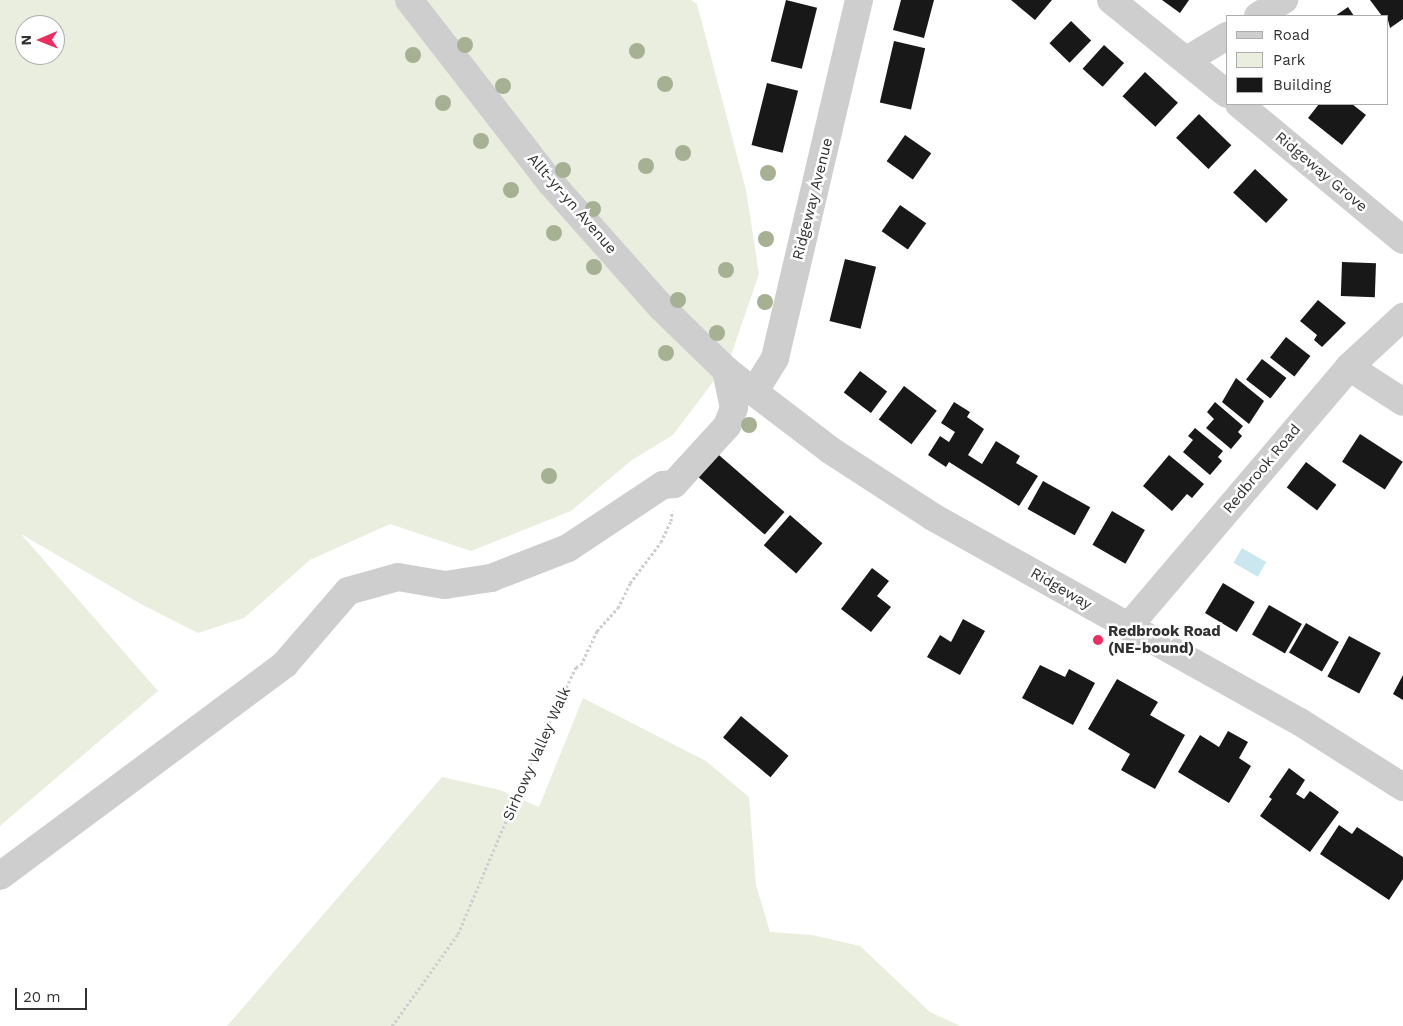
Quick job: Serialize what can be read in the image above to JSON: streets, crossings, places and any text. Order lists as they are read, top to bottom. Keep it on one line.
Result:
{"streets":{"street":["Ridgeway Grove","Ridgeway Avenue","Allt-yr-yn Avenue","Redbrook Road","Ridgeway"],"path":["Sirhowy Valley Walk"]},"crossings":[["Ridgeway Avenue","Allt-yr-yn Avenue"],["Ridgeway Avenue","Ridgeway"],["Allt-yr-yn Avenue","Ridgeway"],["Redbrook Road","Ridgeway"]],"places":["Redbrook Road (NE-bound)"],"legend":["Road","Park","Building"],"scale_bar":"20 m","north":"left"}
